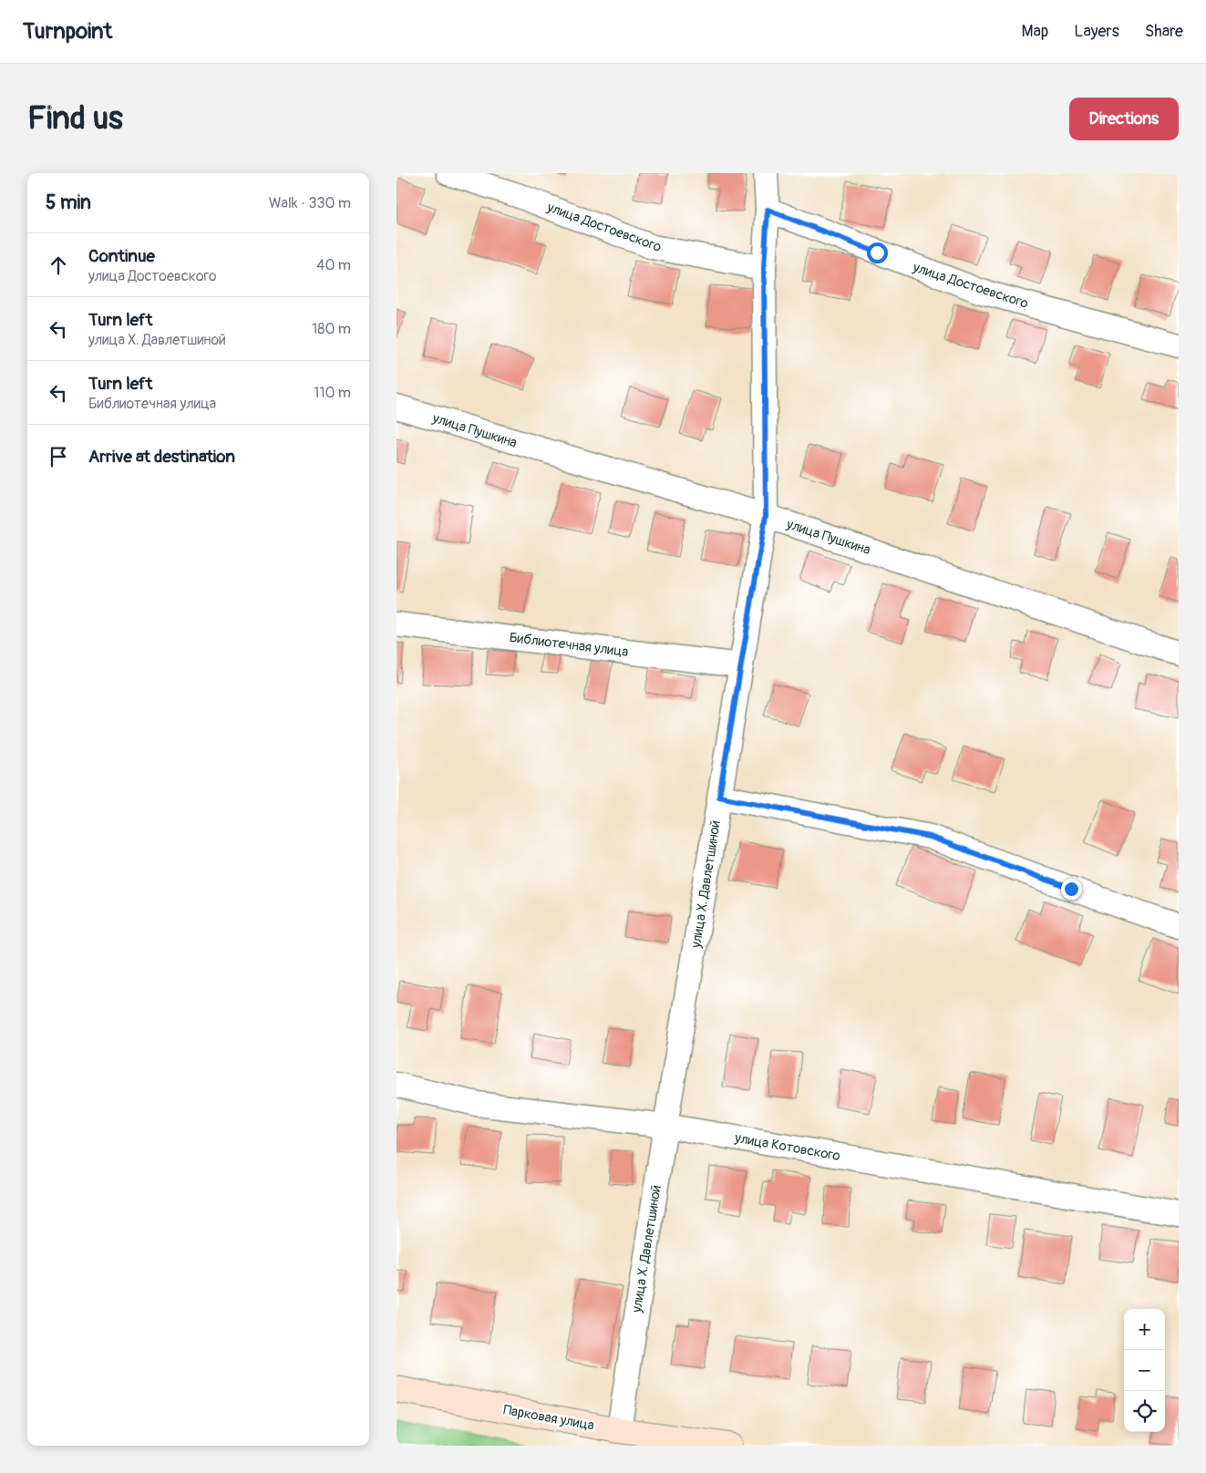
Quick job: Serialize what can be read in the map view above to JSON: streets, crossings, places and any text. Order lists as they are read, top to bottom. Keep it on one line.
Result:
{"streets":{"street":["улица Достоевского","улица Пушкина","Библиотечная улица","улица Х. Давлетшиной","улица Котовского","Парковая улица"]},"crossings":[["улица Достоевского","улица Х. Давлетшиной"],["улица Пушкина","улица Х. Давлетшиной"],["Библиотечная улица","улица Х. Давлетшиной"],["улица Х. Давлетшиной","улица Котовского"],["улица Х. Давлетшиной","Парковая улица"]],"page":{"header":"Turnpoint","nav":["Map","Layers","Share"],"buttons":"Directions","title":"Find us","heading":["5 min","Walk · 330 m"],"list":[["Continue","улица Достоевского","40 m"],["Turn left","улица Х. Давлетшиной","180 m"],["Turn left","Библиотечная улица","110 m"],"Arrive at destination"],"map_buttons":["+","−"]}}
